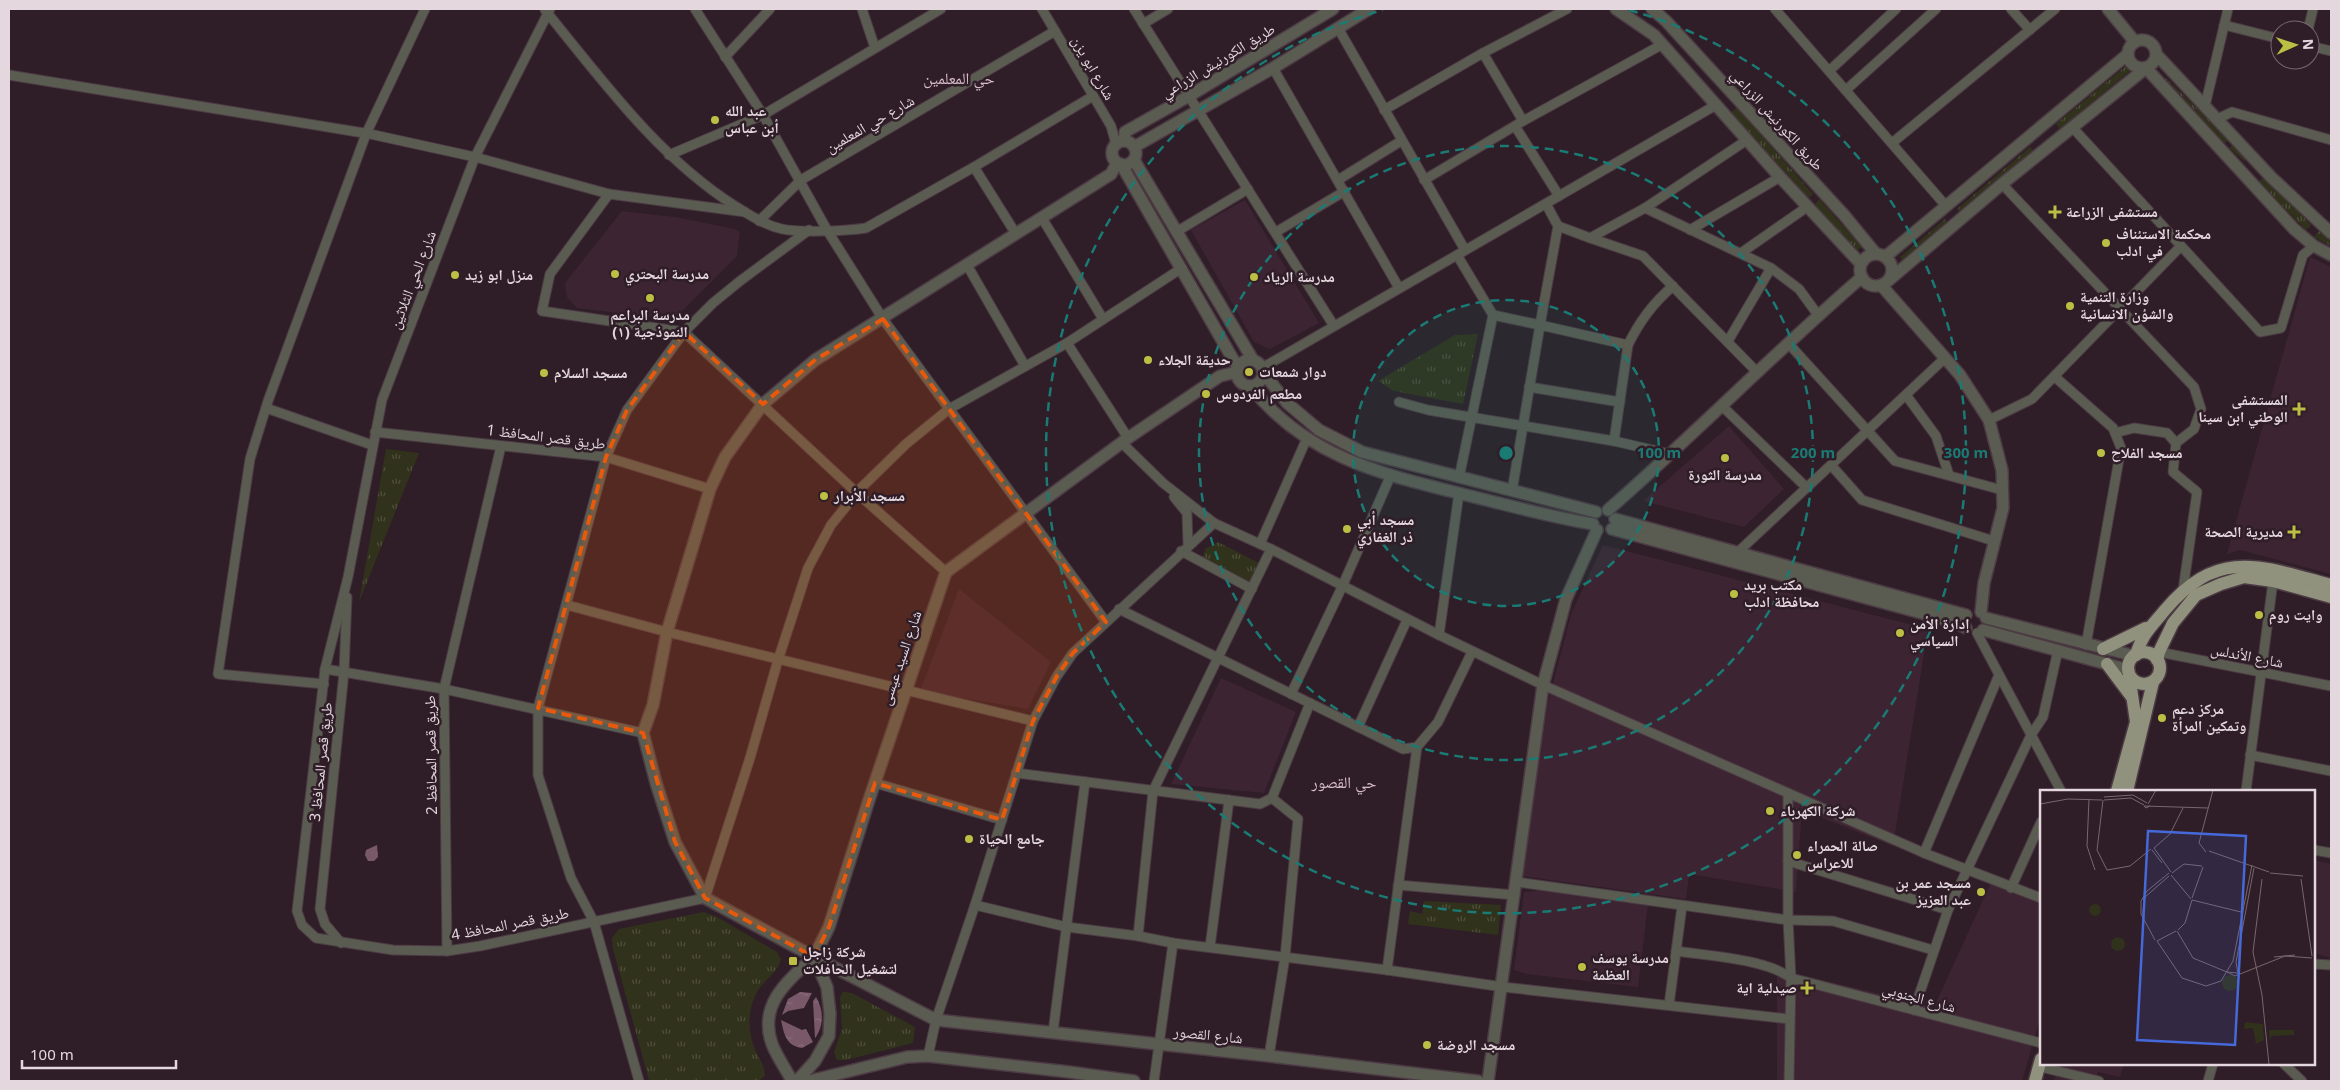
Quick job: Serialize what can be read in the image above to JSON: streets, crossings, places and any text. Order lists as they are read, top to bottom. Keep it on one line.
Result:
{"streets":{"street":["طريق الكورنيش الزراعي","شارع ابو يزن","شارع حي المعلمين","شارع الحي الثلاثين","طريق قصر المحافظ 1","شارع الأندلس","شارع السيد عيسى","طريق قصر المحافظ 2","طريق قصر المحافظ 3","طريق قصر المحافظ 4","شارع الجنوبي","شارع القصور"]},"crossings":[["طريق الكورنيش الزراعي","شارع ابو يزن"],["شارع ابو يزن","شارع حي المعلمين"],["شارع الحي الثلاثين","طريق قصر المحافظ 1"],["شارع الحي الثلاثين","طريق قصر المحافظ 3"],["شارع الحي الثلاثين","طريق قصر المحافظ 4"],["طريق قصر المحافظ 1","طريق قصر المحافظ 2"],["طريق قصر المحافظ 2","طريق قصر المحافظ 4"],["طريق قصر المحافظ 3","طريق قصر المحافظ 4"]],"districts":["حي المعلمين","حي القصور"],"places":{"other":["عبد الله أبن عباس","محكمة الاستئناف في ادلب","مدرسة البحتري","منزل ابو زيد","مدرسة الرياد","مدرسة البراعم النموذجية (١)","وزارة التنمية والشؤن الانسانية","حديقة الجلاء","دوار شمعات","مسجد السلام","مطعم الفردوس","مسجد الفلاح","مدرسة الثورة","مسجد الأبرار","مسجد أبي ذر الغفاري","مكتب بريد محافظة ادلب","وايت روم","إدارة الأمن السياسي","مركز دعم وتمكين المرأة","شركة الكهرباء","جامع الحياة","صالة الحمراء للاعراس","مسجد عمر بن عبد العزيز","مدرسة يوسف العظمة","مسجد الروضة"],"health":["مستشفى الزراعة","المستشفى الوطني ابن سينا","مديرية الصحة","صيدلية اية"],"transit":["شركة زاجل لتشغيل الحافلات"]},"scale_bar":"100 m","north":"right","rings":["100 m","200 m","300 m"]}
